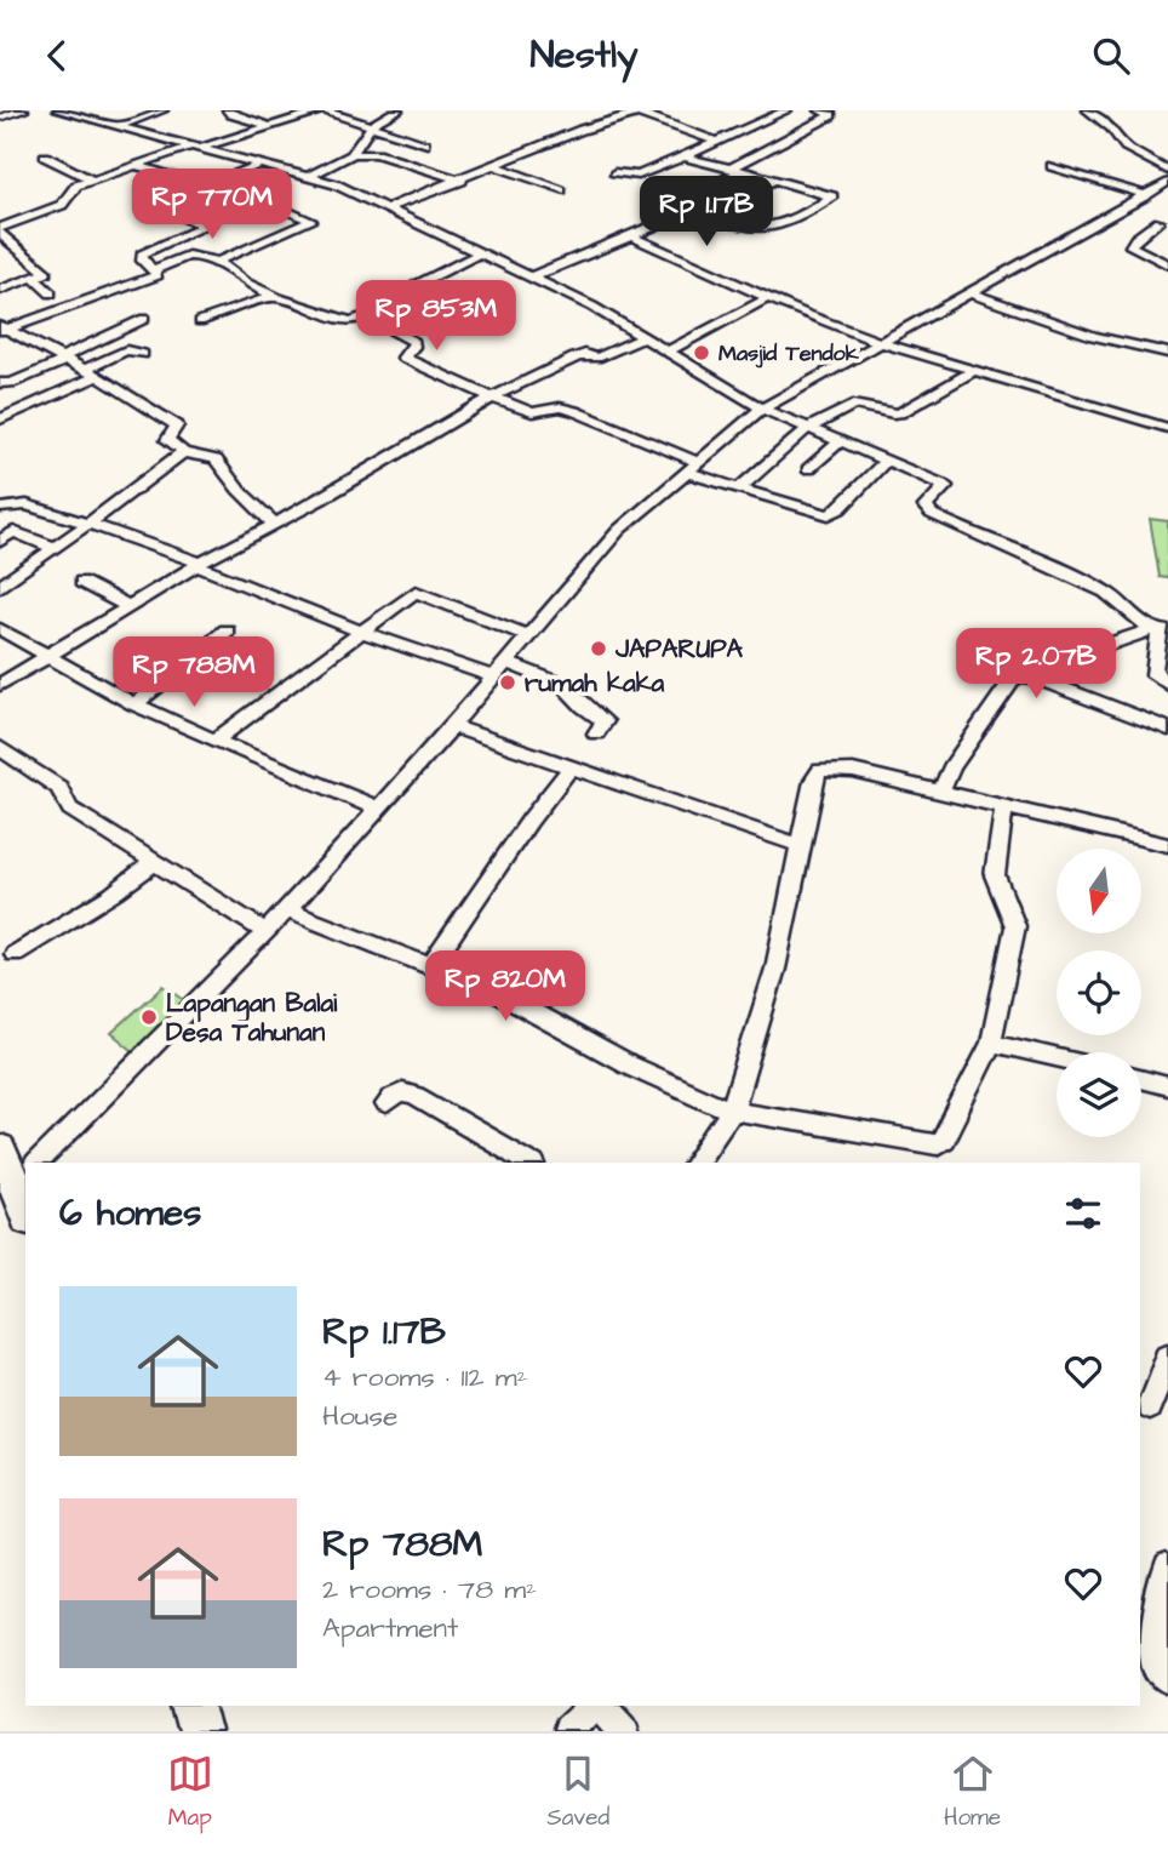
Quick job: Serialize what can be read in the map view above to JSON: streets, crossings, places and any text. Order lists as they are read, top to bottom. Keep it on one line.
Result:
{"places":["Masjid Tendok","JAPARUPA","rumah kaka","Lapangan Balai Desa Tahunan"],"north":"bottom","page":{"header":"Nestly","price":["Rp 770M","Rp 1.17B","Rp 853M","Rp 2.07B","Rp 788M","Rp 820M"],"heading":"6 homes","list":[{"name":"Rp 1.17B","note":"4 rooms · 112 m² · House"},{"name":"Rp 788M","note":"2 rooms · 78 m² · Apartment"}],"tabs":["Map","Saved","Home"]}}
